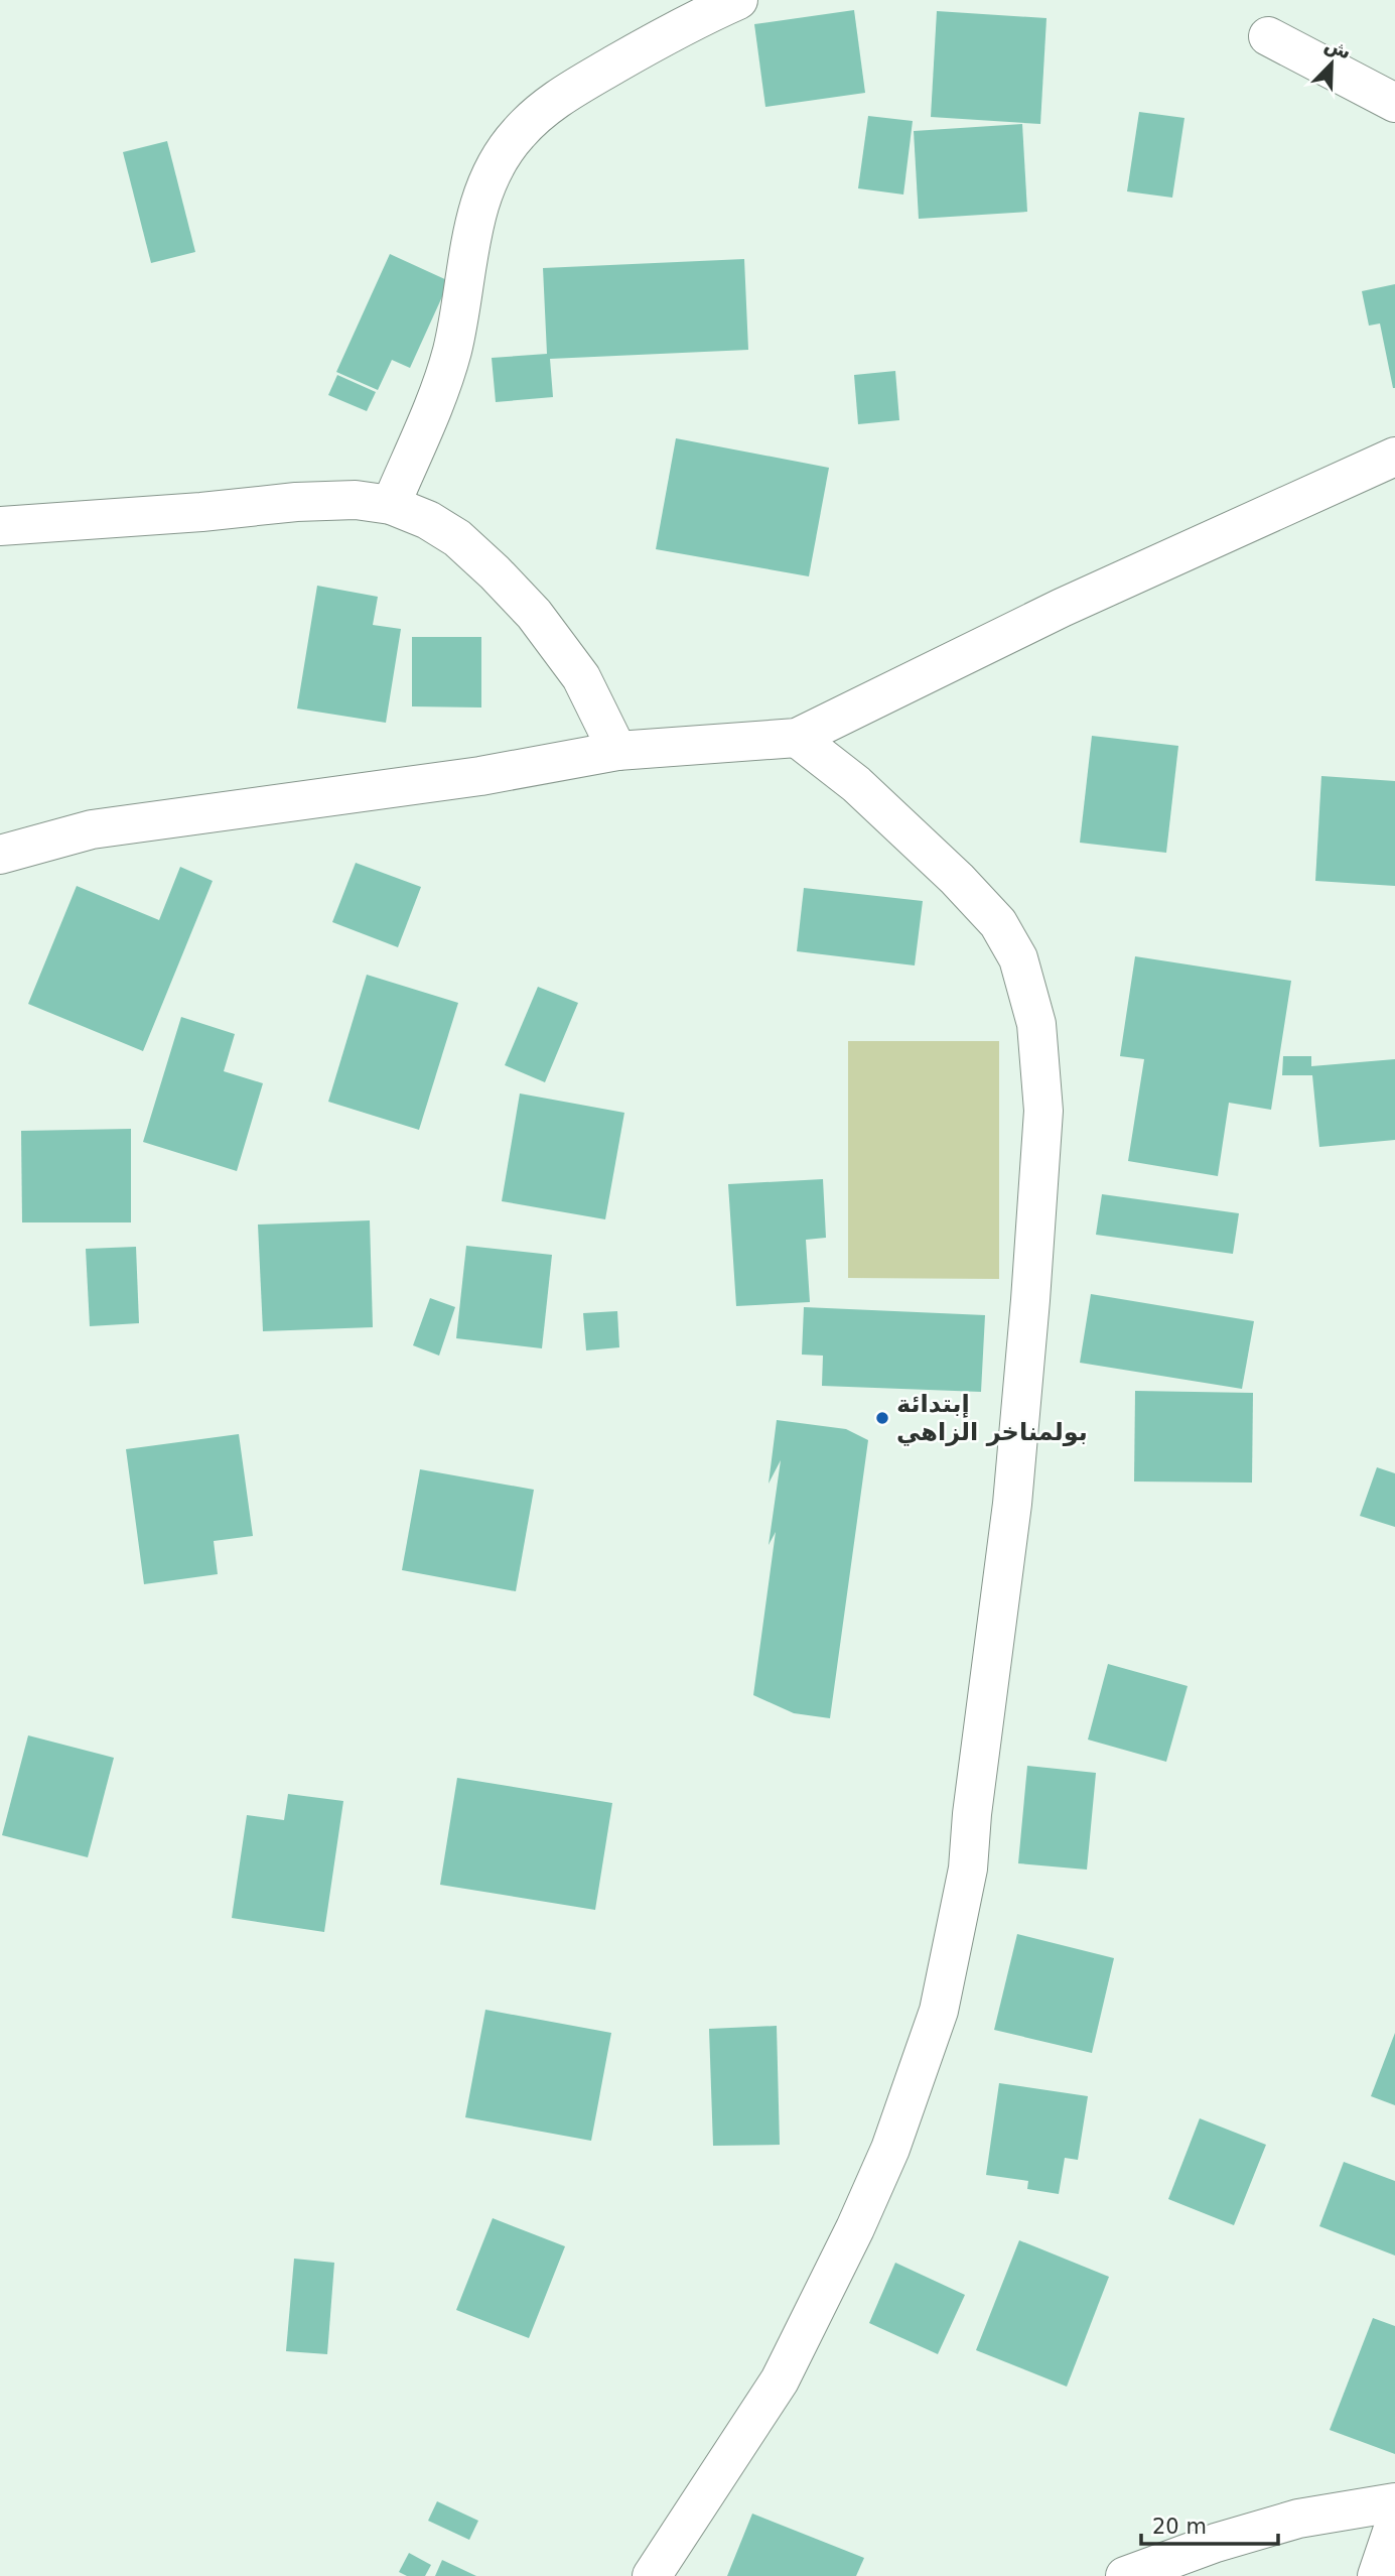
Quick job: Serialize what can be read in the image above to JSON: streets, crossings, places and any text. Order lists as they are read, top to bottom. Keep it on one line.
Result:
{"places":["إبتدائة بولمناخر الزاهي"],"scale_bar":"20 m","north":"top right"}
